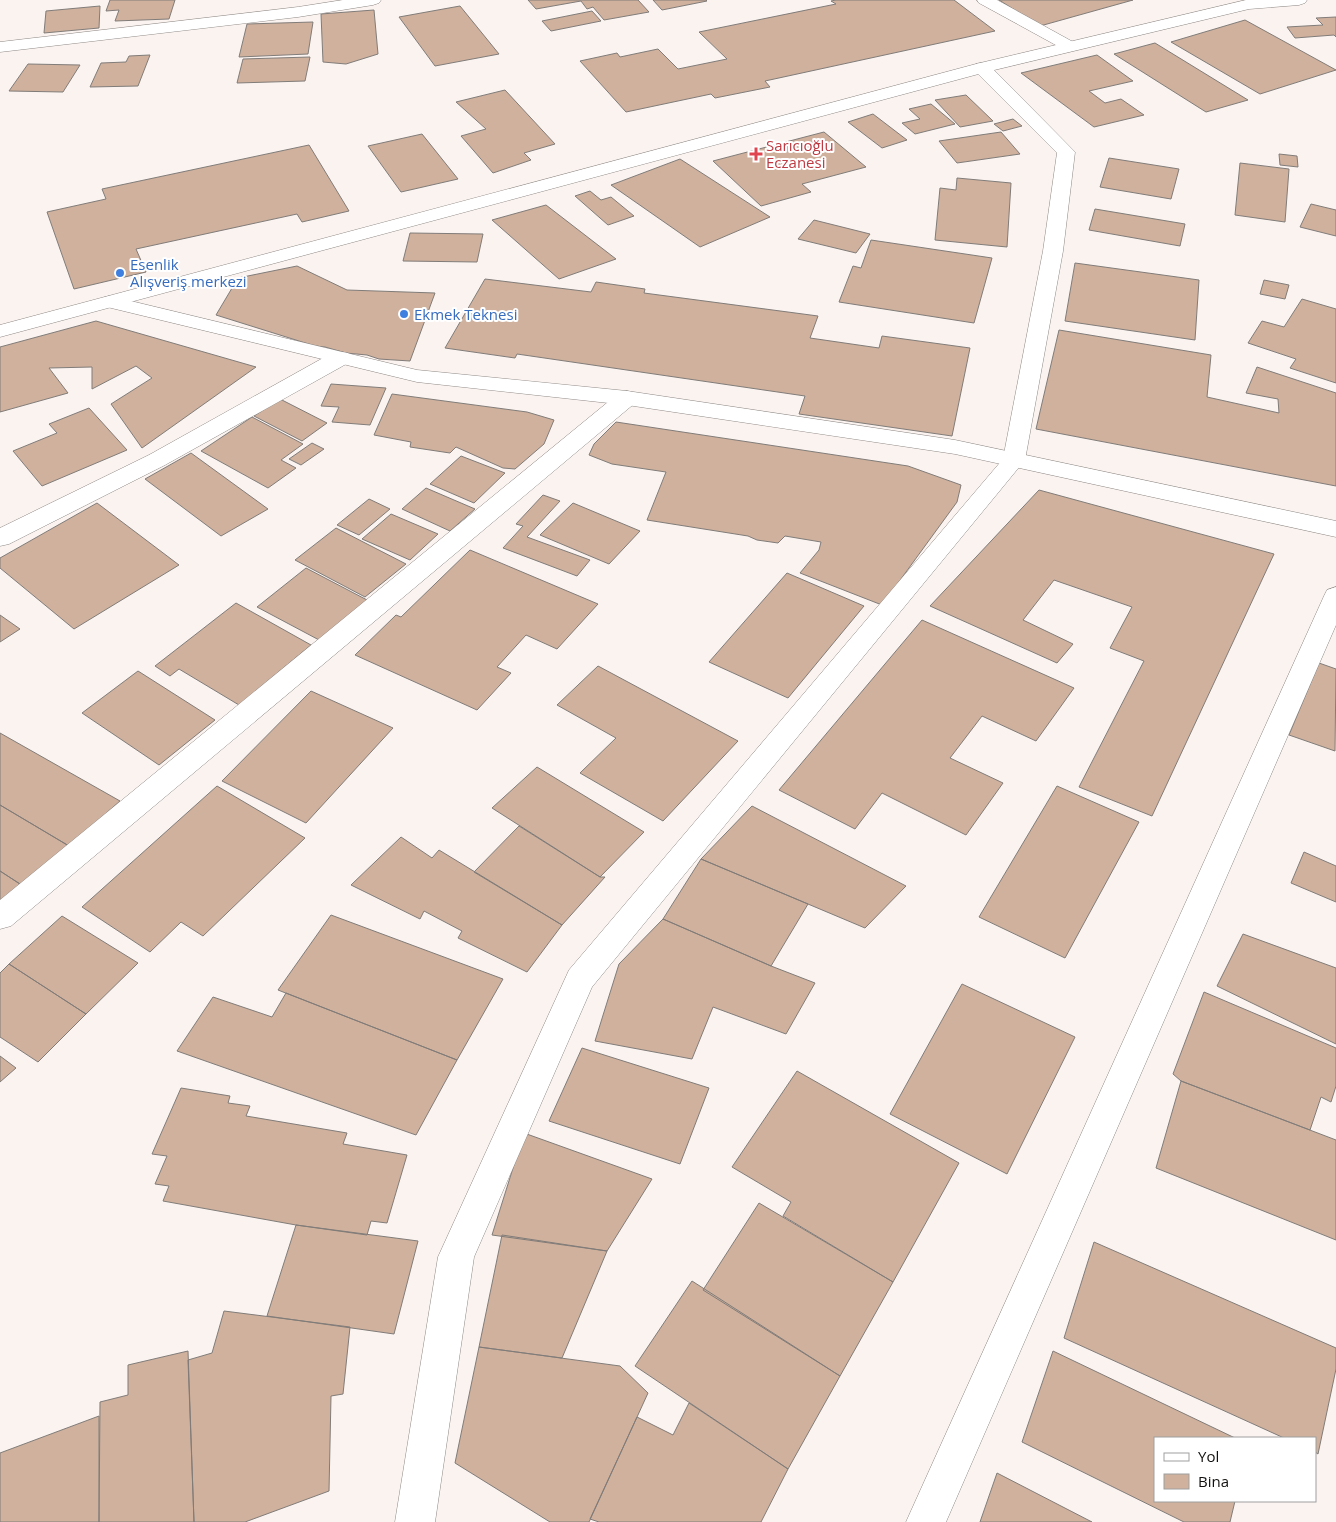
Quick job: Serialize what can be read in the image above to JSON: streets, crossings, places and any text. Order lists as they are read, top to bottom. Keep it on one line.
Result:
{"places":{"health":["Sarıcıoğlu Eczanesi"],"other":["Esenlik Alışveriş merkezi","Ekmek Teknesi"]},"legend":["Yol","Bina"]}
